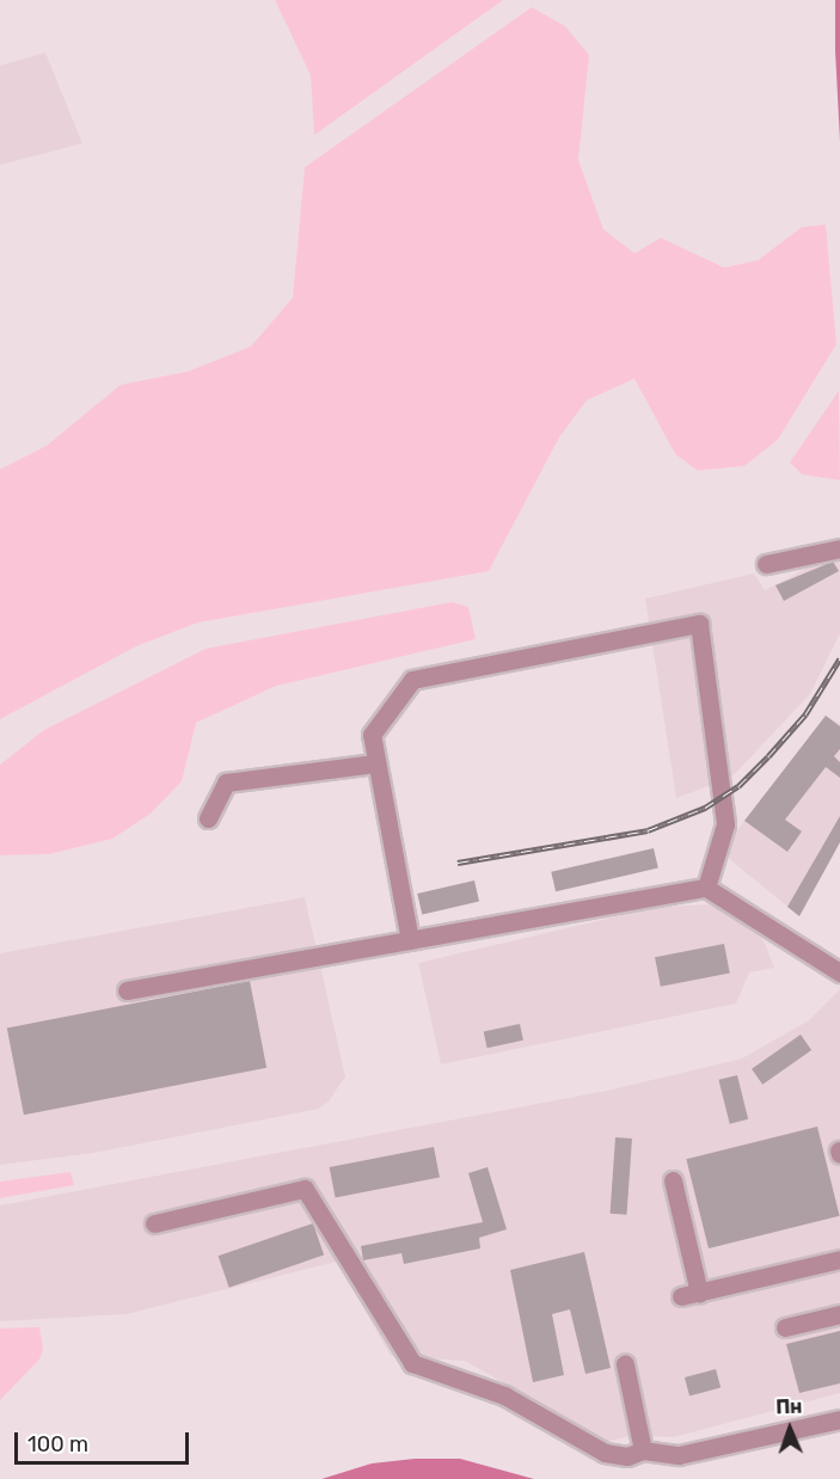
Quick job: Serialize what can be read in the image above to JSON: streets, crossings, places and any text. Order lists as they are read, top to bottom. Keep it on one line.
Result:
{"scale_bar":"100 m","north":"top"}
